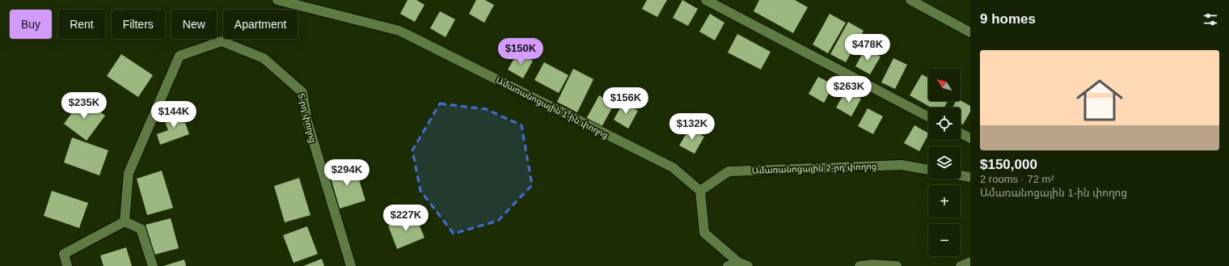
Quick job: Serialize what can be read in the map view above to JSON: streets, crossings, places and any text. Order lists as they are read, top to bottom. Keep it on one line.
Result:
{"streets":{"street":["Ամառանոցային 1-ին փողոց","5-րդ փողոց","Ամառանոցային 2-րդ փողոց"]},"crossings":[["Ամառանոցային 1-ին փողոց","Ամառանոցային 2-րդ փողոց"]],"north":"top left","page":{"heading":"9 homes","chip":["Buy","Rent","Filters","New","Apartment"],"price":["$478K","$150K","$263K","$156K","$235K","$144K","$132K","$294K","$227K"],"list":[{"name":"$150,000","note":"2 rooms · 72 m² · Ամառանոցային 1-ին փողոց"}],"map_buttons":["+","−"]}}
